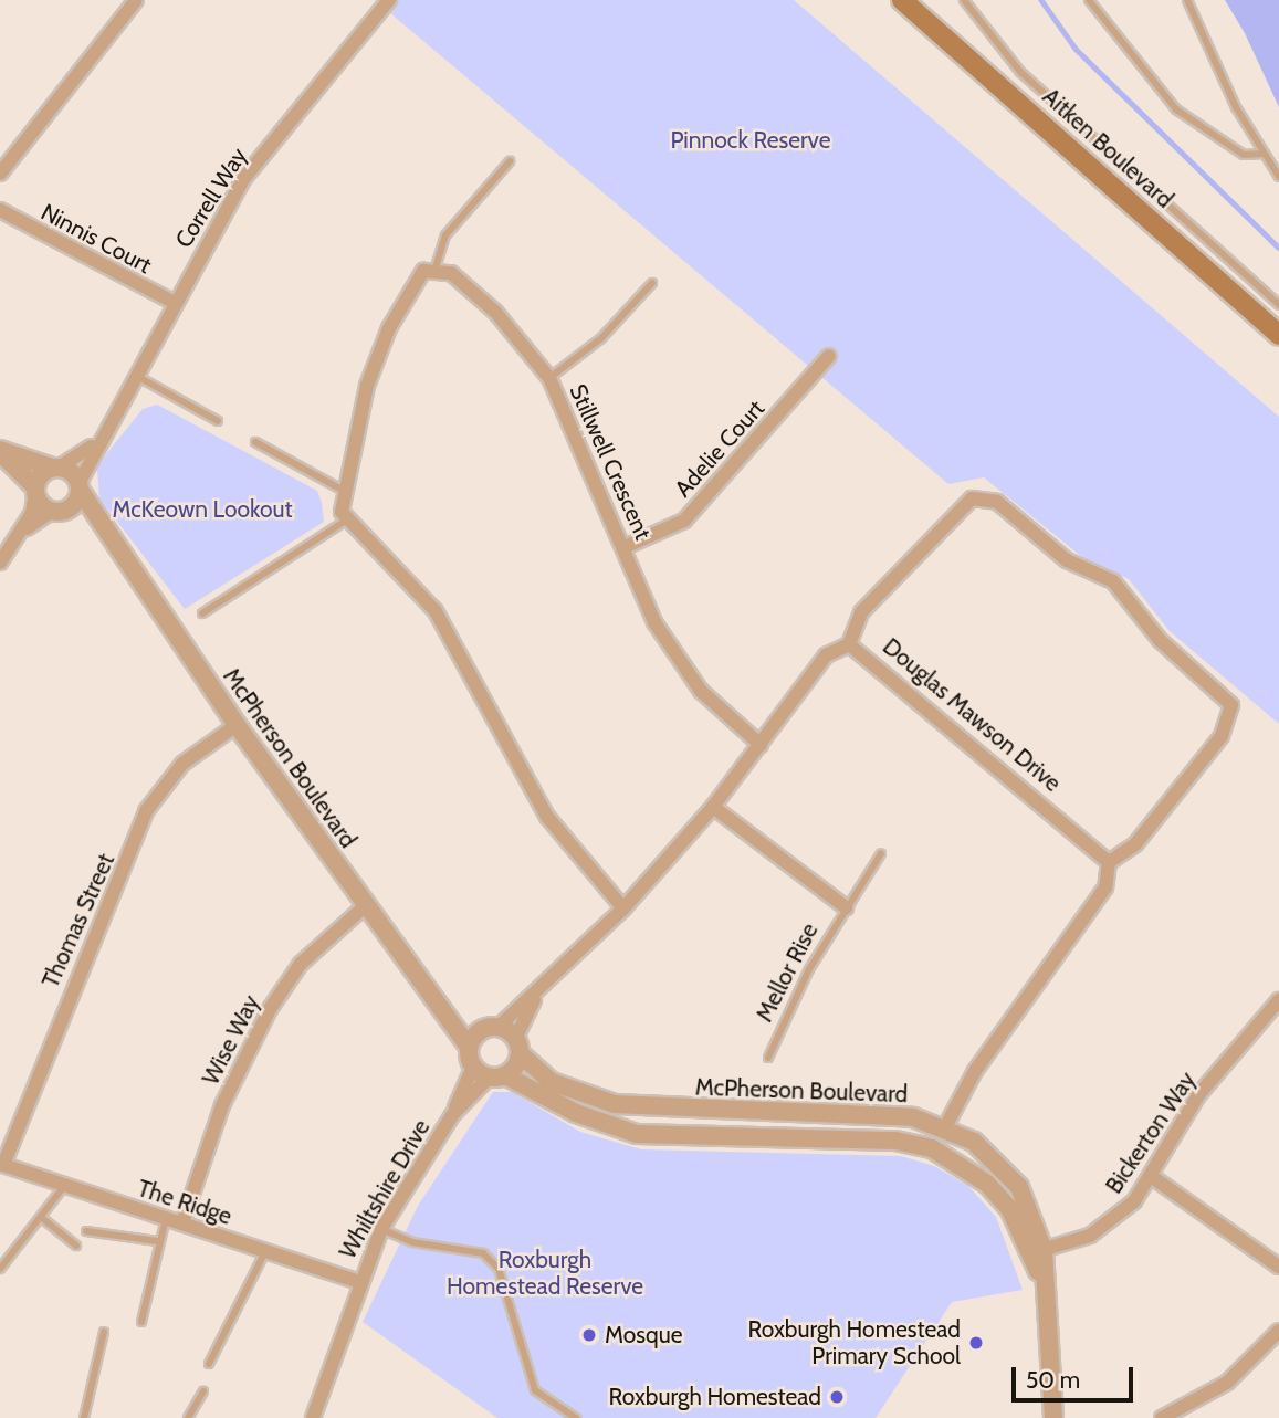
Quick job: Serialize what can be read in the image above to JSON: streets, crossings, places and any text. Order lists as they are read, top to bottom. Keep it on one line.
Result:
{"streets":{"main road":["Aitken Boulevard"],"street":["Correll Way","Ninnis Court","Adelie Court","Stillwell Crescent","Douglas Mawson Drive","McPherson Boulevard","Thomas Street","Mellor Rise","Wise Way","Bickerton Way","Whiltshire Drive","The Ridge"]},"crossings":[["Correll Way","Ninnis Court"],["Correll Way","McPherson Boulevard"],["Adelie Court","Stillwell Crescent"],["Stillwell Crescent","Douglas Mawson Drive"],["Douglas Mawson Drive","McPherson Boulevard"],["Douglas Mawson Drive","Mellor Rise"],["McPherson Boulevard","Thomas Street"],["McPherson Boulevard","Wise Way"],["McPherson Boulevard","Bickerton Way"],["McPherson Boulevard","Whiltshire Drive"],["Thomas Street","The Ridge"],["Wise Way","The Ridge"],["Whiltshire Drive","The Ridge"]],"parks":["Pinnock Reserve","McKeown Lookout","Roxburgh Homestead Reserve"],"places":["Mosque","Roxburgh Homestead Primary School","Roxburgh Homestead"],"scale_bar":"50 m"}
